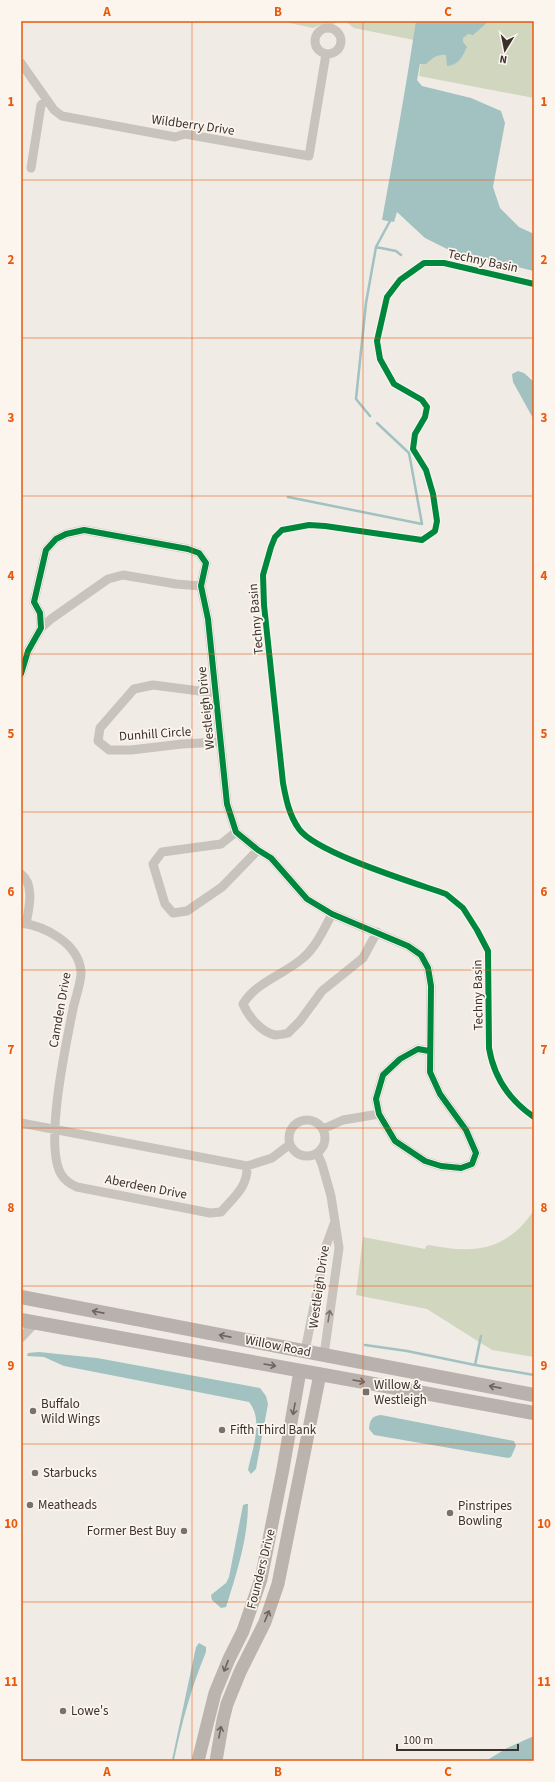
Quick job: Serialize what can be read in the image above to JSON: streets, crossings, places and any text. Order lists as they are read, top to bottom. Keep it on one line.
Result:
{"streets":{"main road":["Willow Road","Founders Drive"],"street":["Wildberry Drive","Westleigh Drive","Dunhill Circle","Camden Drive","Aberdeen Drive"],"cycle path":["Techny Basin"]},"crossings":[["Westleigh Drive","Dunhill Circle"],["Westleigh Drive","Willow Road"],["Camden Drive","Aberdeen Drive"],["Willow Road","Founders Drive"]],"places":{"transit":["Willow & Westleigh"],"other":["Buffalo Wild Wings","Fifth Third Bank","Starbucks","Meatheads","Pinstripes Bowling","Former Best Buy","Lowe's"]},"scale_bar":"100 m","north":"bottom","grid":{"columns":["A","B","C"],"rows":["1","2","3","4","5","6","7","8","9","10","11"]}}
